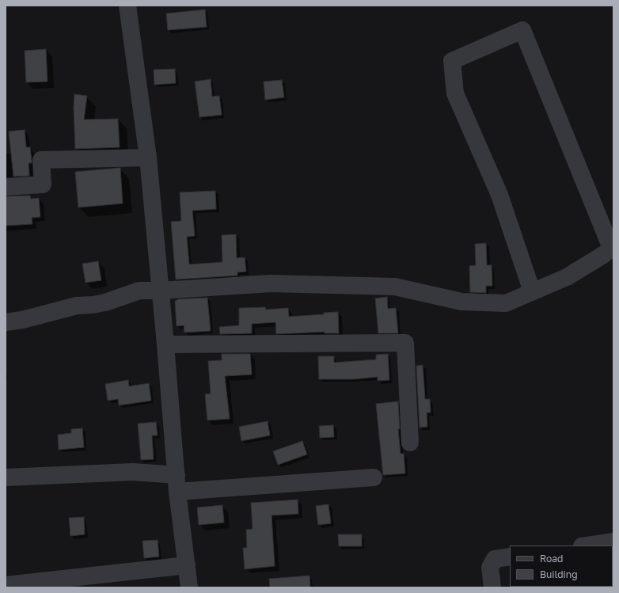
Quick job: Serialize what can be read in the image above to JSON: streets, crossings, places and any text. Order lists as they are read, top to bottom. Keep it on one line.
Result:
{"legend":["Road","Building"]}
